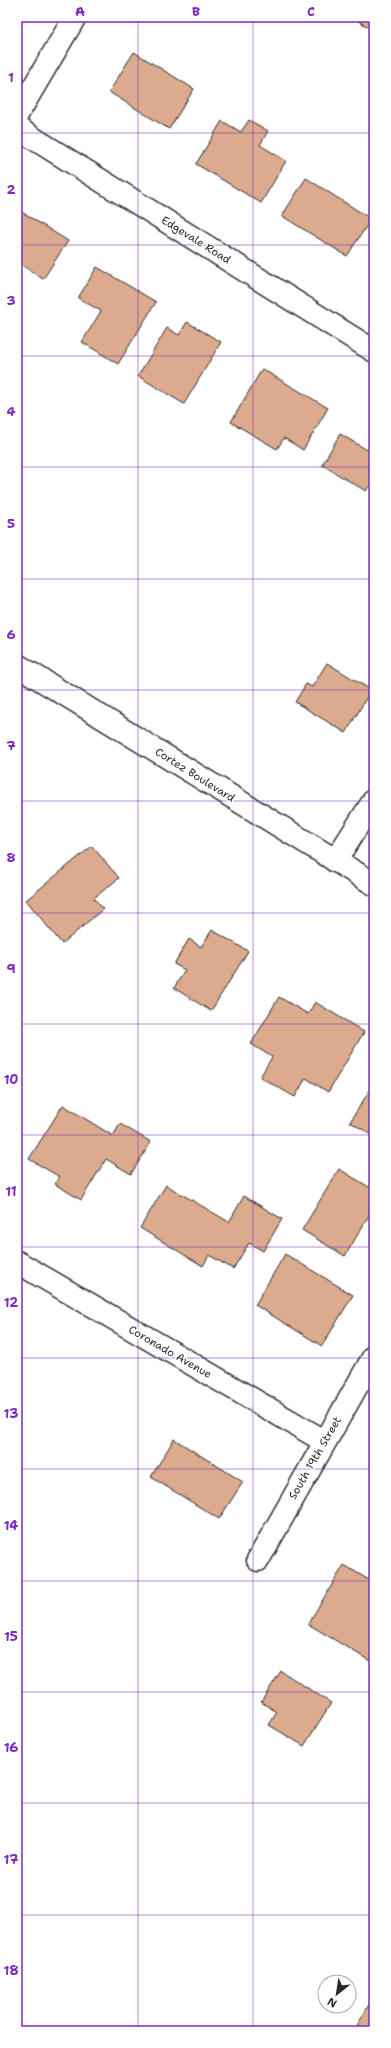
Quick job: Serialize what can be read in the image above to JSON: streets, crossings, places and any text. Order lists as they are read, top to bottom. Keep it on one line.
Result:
{"streets":{"street":["Edgevale Road","Cortez Boulevard","Coronado Avenue","South 19th Street"]},"crossings":[["Coronado Avenue","South 19th Street"]],"north":"bottom left","grid":{"columns":["A","B","C"],"rows":["1","2","3","4","5","6","7","8","9","10","11","12","13","14","15","16","17","18"]}}
